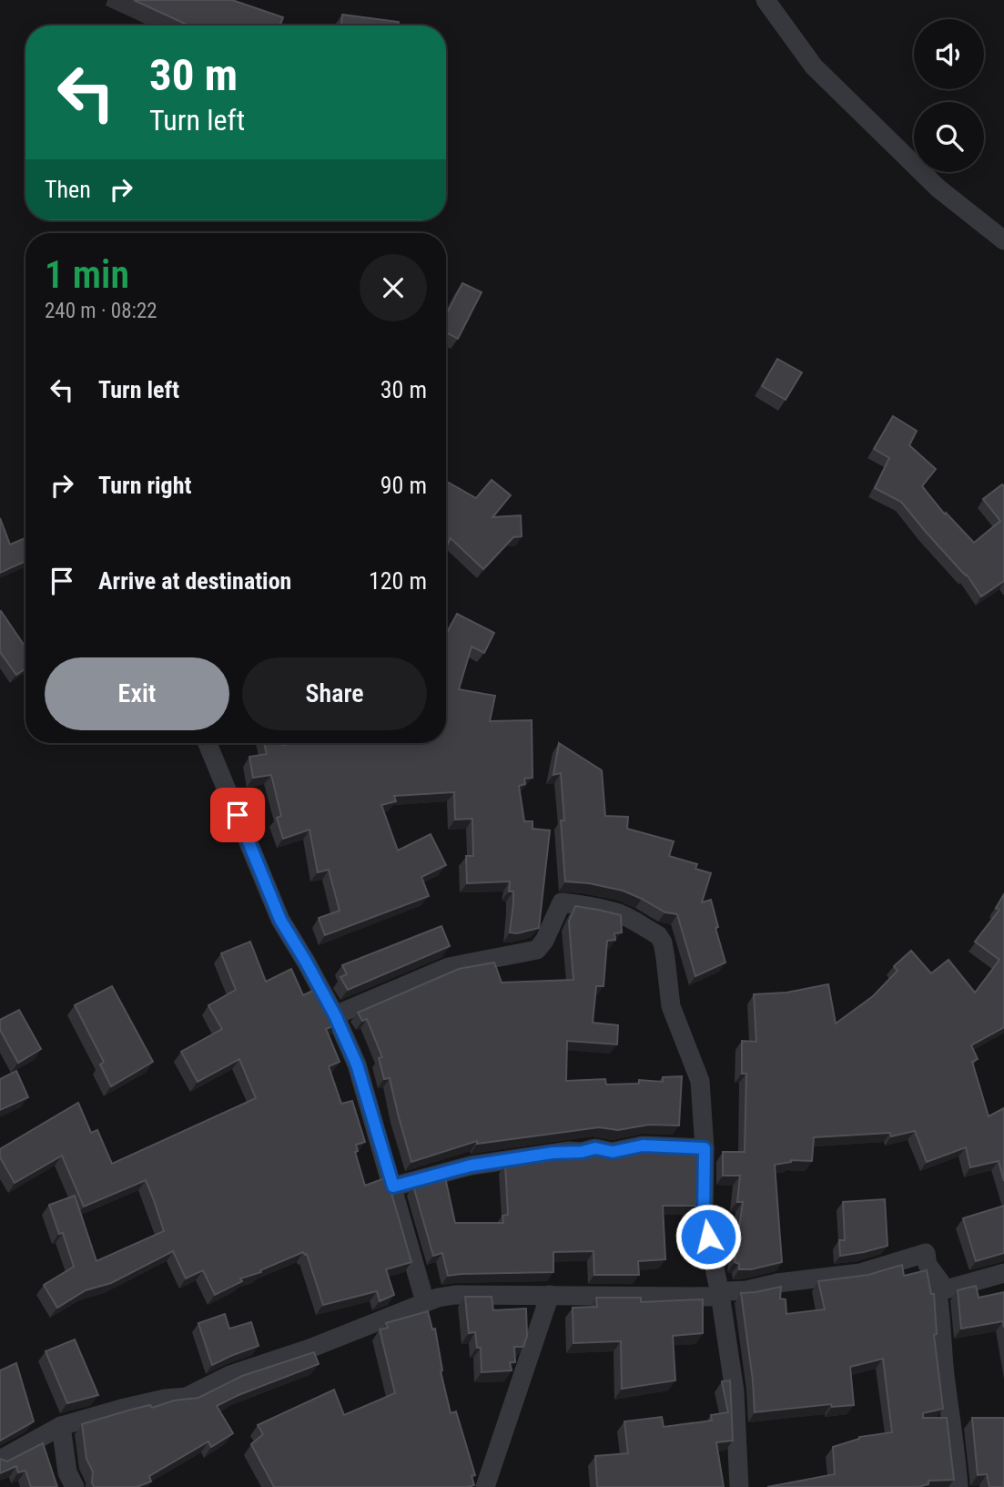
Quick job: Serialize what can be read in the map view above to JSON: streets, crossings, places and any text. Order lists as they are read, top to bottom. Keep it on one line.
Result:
{"page":{"turn":["30 m","Turn left"],"then":"Then","heading":["1 min","240 m · 08:22"],"list":[{"name":"Turn left","value":"30 m"},{"name":"Turn right","value":"90 m"},{"name":"Arrive at destination","value":"120 m"}],"buttons":["Exit","Share"]}}
